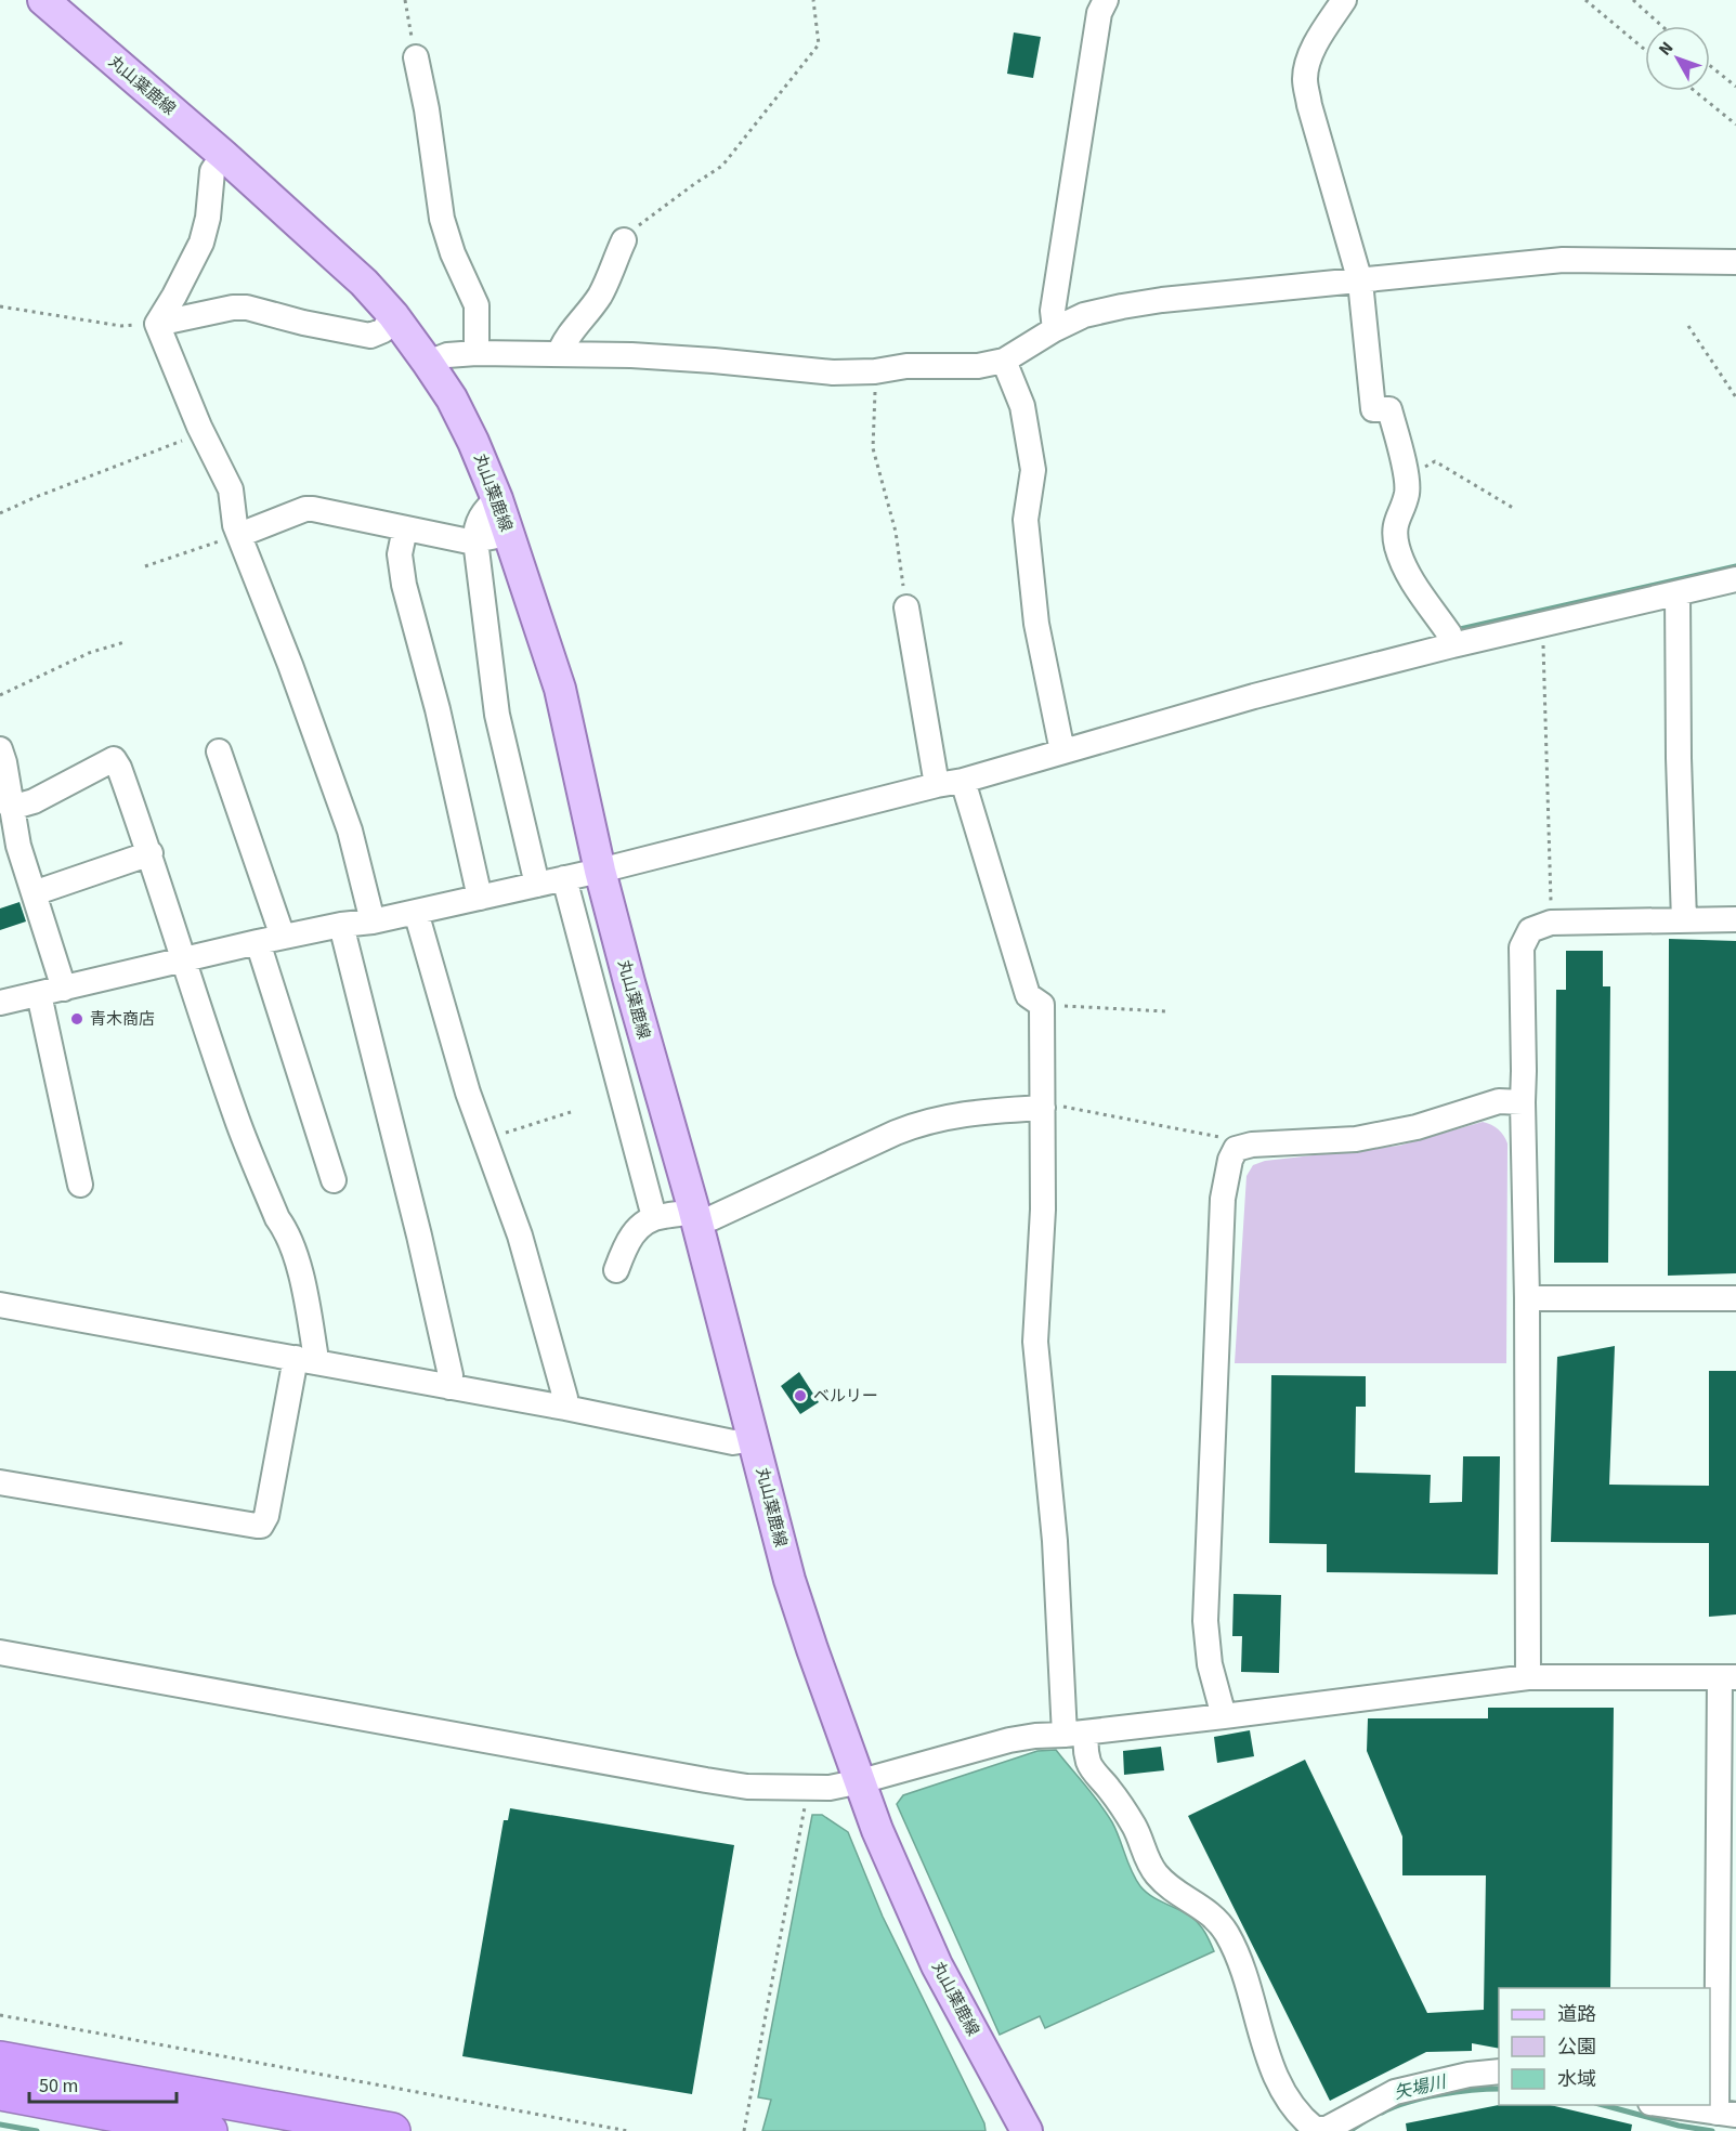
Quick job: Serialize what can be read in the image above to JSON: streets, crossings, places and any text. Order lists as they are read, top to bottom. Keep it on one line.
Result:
{"streets":{"main road":["丸山葉鹿線"]},"water":["矢場川"],"places":["青木商店","ベルリー"],"legend":["道路","公園","水域"],"scale_bar":"50 m","north":"top left"}
